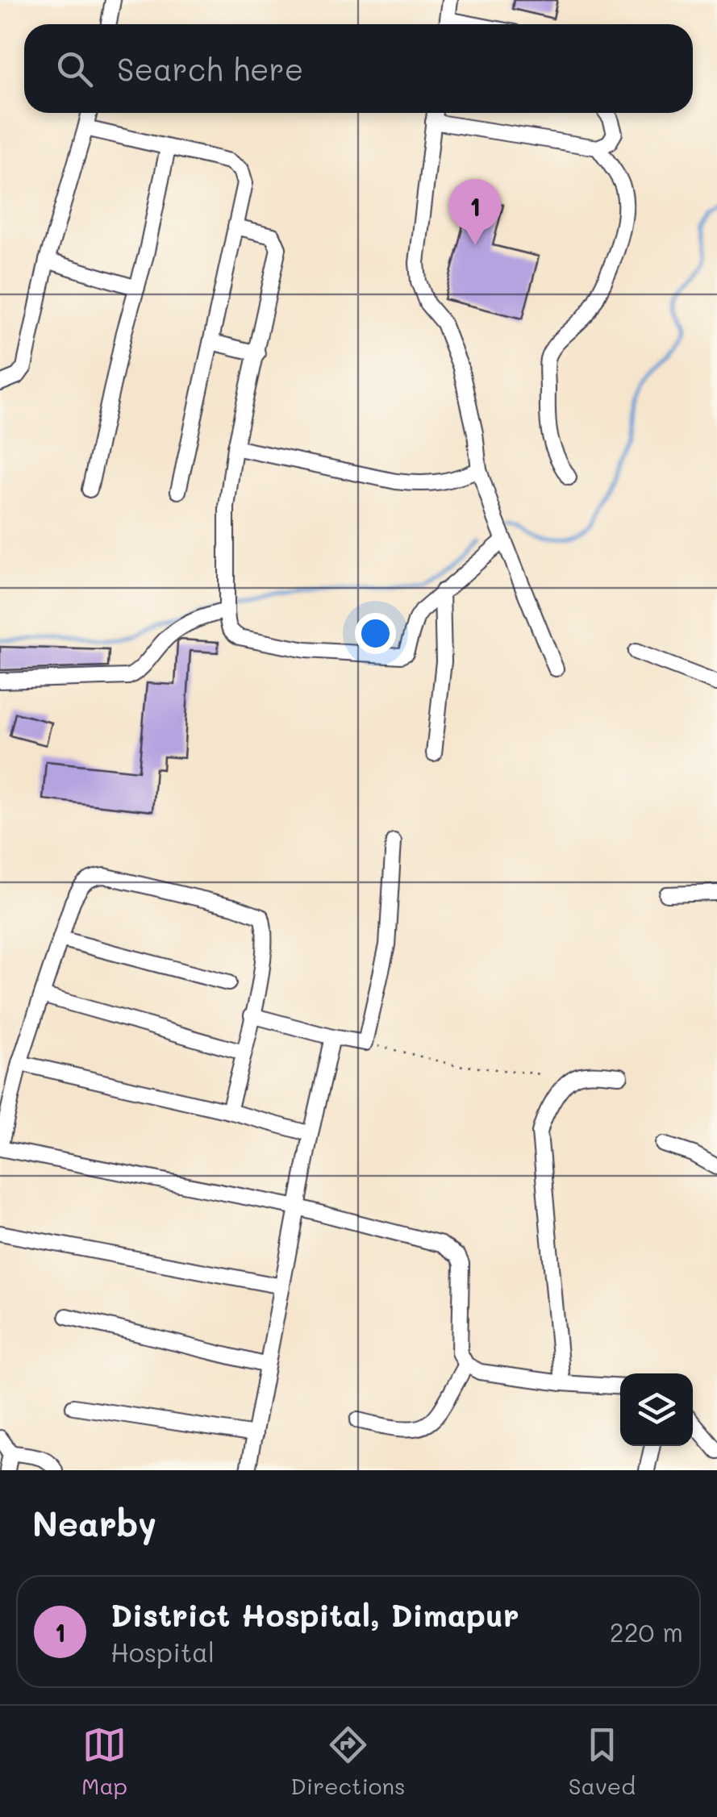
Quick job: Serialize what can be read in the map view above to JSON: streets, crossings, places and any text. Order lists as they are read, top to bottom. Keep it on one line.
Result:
{"page":{"search":"Search here","pins":"1","heading":"Nearby","list":[{"mark":"1","name":"District Hospital, Dimapur","note":"Hospital","value":"220 m"}],"nav":["Map","Directions","Saved"]}}
